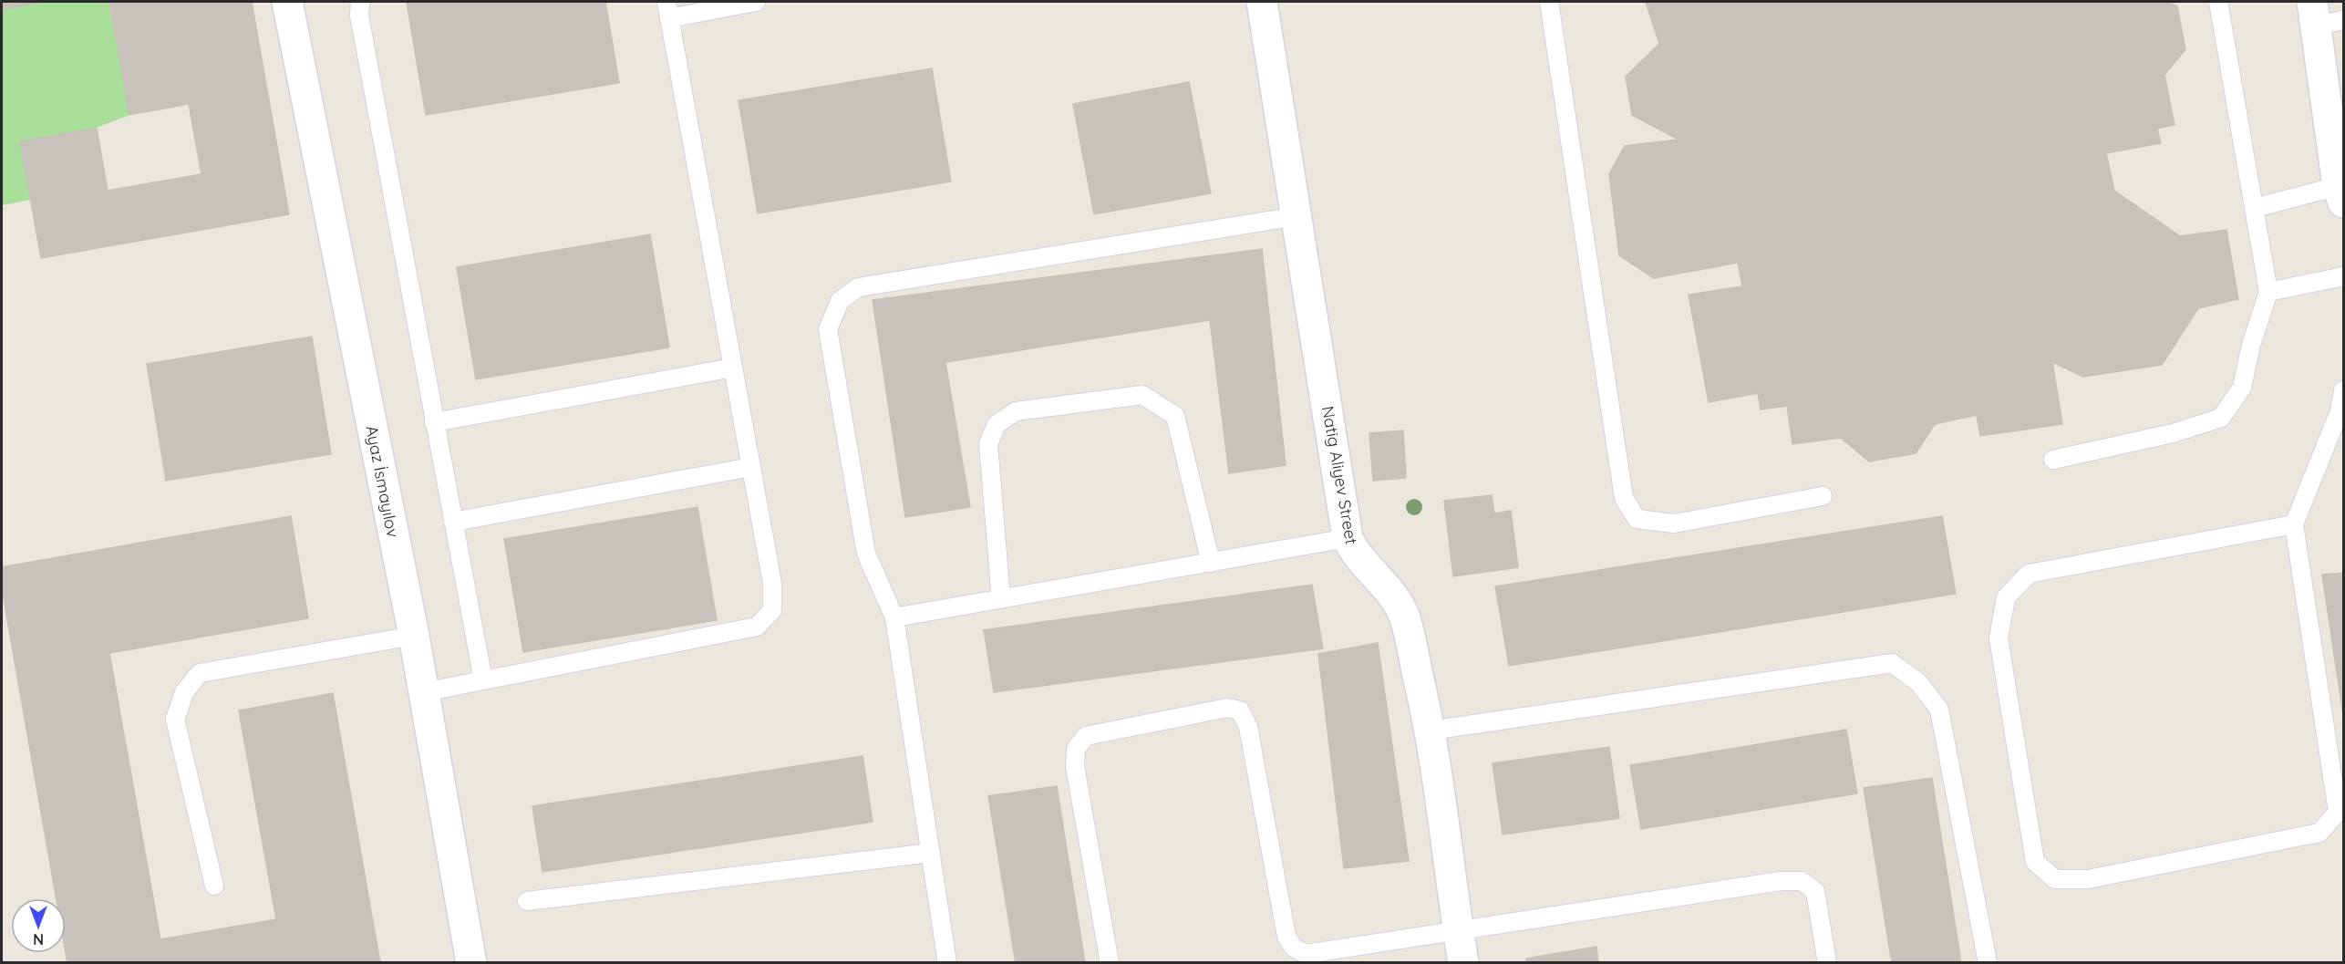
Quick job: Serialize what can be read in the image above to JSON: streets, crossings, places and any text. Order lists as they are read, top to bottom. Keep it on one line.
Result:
{"streets":{"street":["Natig Aliyev Street","Ayaz İsmayılov"]},"north":"bottom"}
